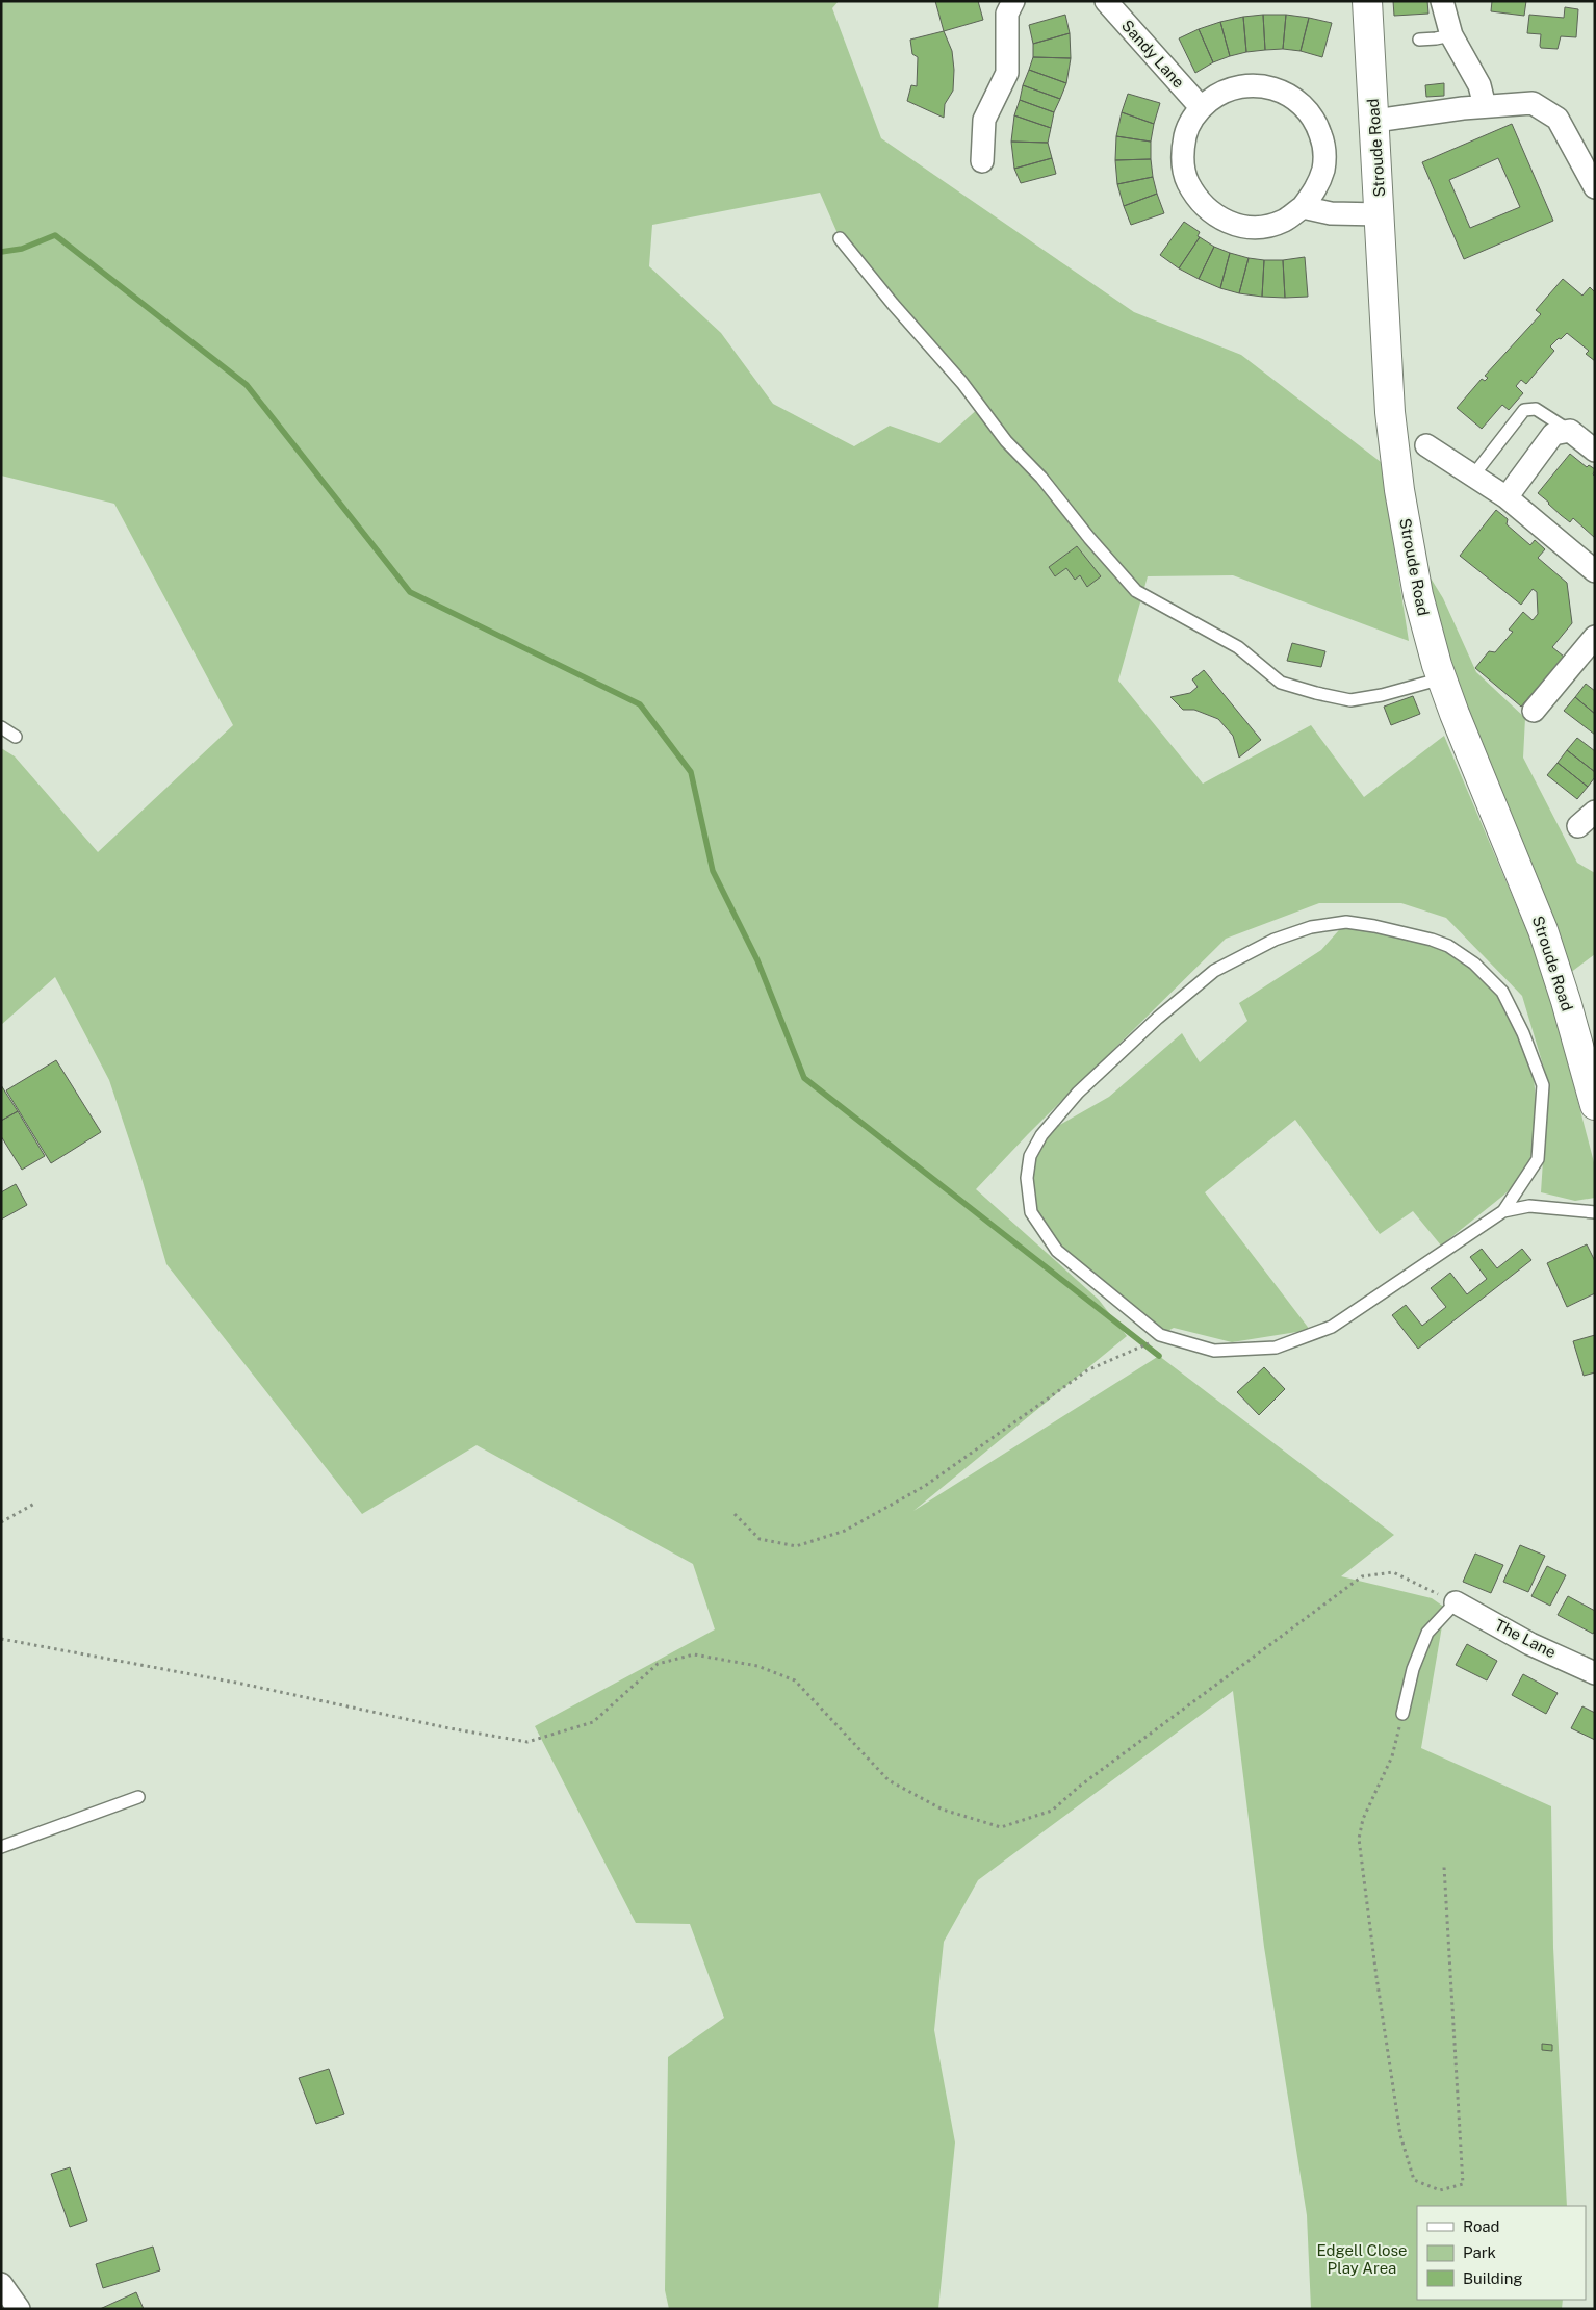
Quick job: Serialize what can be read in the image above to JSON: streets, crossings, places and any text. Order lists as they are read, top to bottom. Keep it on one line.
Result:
{"streets":{"street":["Sandy Lane","Stroude Road","The Lane"]},"parks":["Edgell Close Play Area"],"legend":["Road","Park","Building"]}
